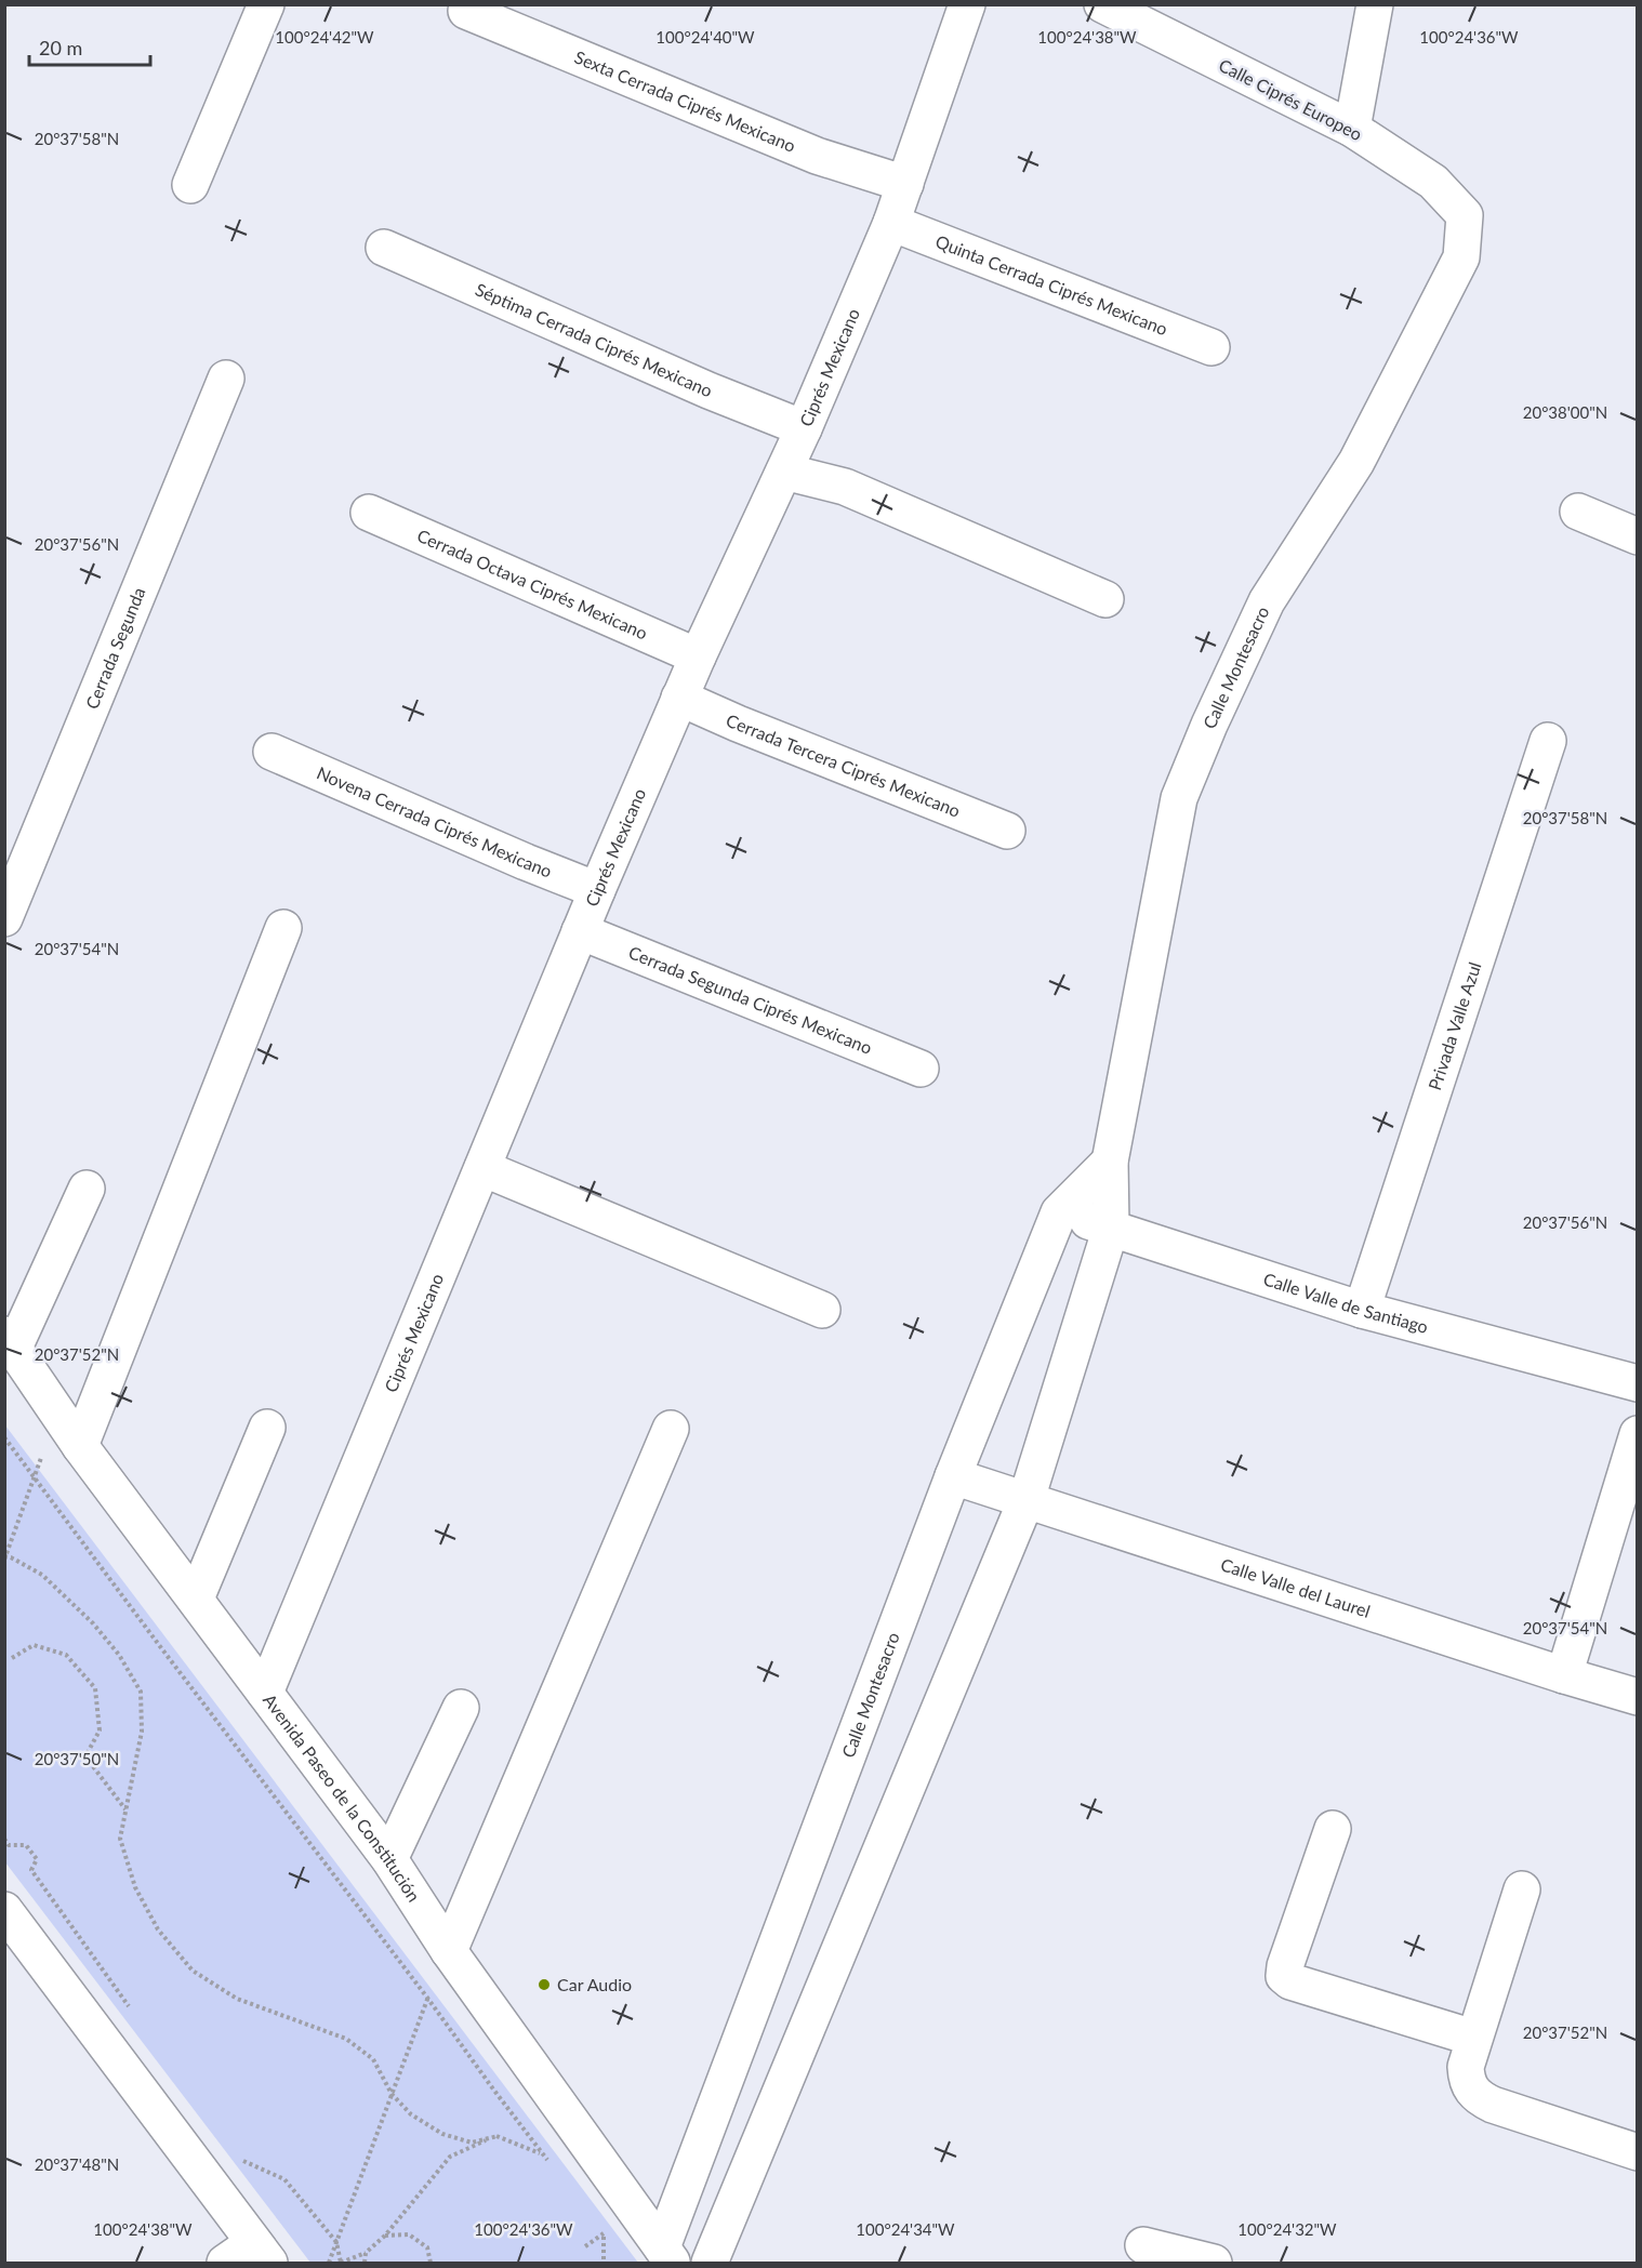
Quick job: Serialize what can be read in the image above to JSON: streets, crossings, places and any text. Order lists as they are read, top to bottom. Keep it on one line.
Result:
{"streets":{"street":["Calle Ciprés Europeo","Sexta Cerrada Ciprés Mexicano","Quinta Cerrada Ciprés Mexicano","Séptima Cerrada Ciprés Mexicano","Ciprés Mexicano","Cerrada Octava Ciprés Mexicano","Cerrada Segunda","Calle Montesacro","Cerrada Tercera Ciprés Mexicano","Novena Cerrada Ciprés Mexicano","Cerrada Segunda Ciprés Mexicano","Privada Valle Azul","Calle Valle de Santiago","Calle Valle del Laurel","Avenida Paseo de la Constitución"]},"crossings":[["Calle Ciprés Europeo","Calle Montesacro"],["Sexta Cerrada Ciprés Mexicano","Ciprés Mexicano"],["Quinta Cerrada Ciprés Mexicano","Ciprés Mexicano"],["Séptima Cerrada Ciprés Mexicano","Ciprés Mexicano"],["Ciprés Mexicano","Cerrada Octava Ciprés Mexicano"],["Ciprés Mexicano","Cerrada Tercera Ciprés Mexicano"],["Ciprés Mexicano","Novena Cerrada Ciprés Mexicano"],["Ciprés Mexicano","Cerrada Segunda Ciprés Mexicano"],["Ciprés Mexicano","Avenida Paseo de la Constitución"],["Calle Montesacro","Calle Valle de Santiago"],["Calle Montesacro","Calle Valle del Laurel"],["Calle Montesacro","Avenida Paseo de la Constitución"],["Privada Valle Azul","Calle Valle de Santiago"]],"places":["Car Audio"],"scale_bar":"20 m","coordinates":["100°24'42\"W","100°24'40\"W","100°24'38\"W","100°24'36\"W","20°37'58\"N","20°38'00\"N","20°37'56\"N","20°37'54\"N","20°37'52\"N","20°37'50\"N","20°37'48\"N","100°24'34\"W","100°24'32\"W"]}
